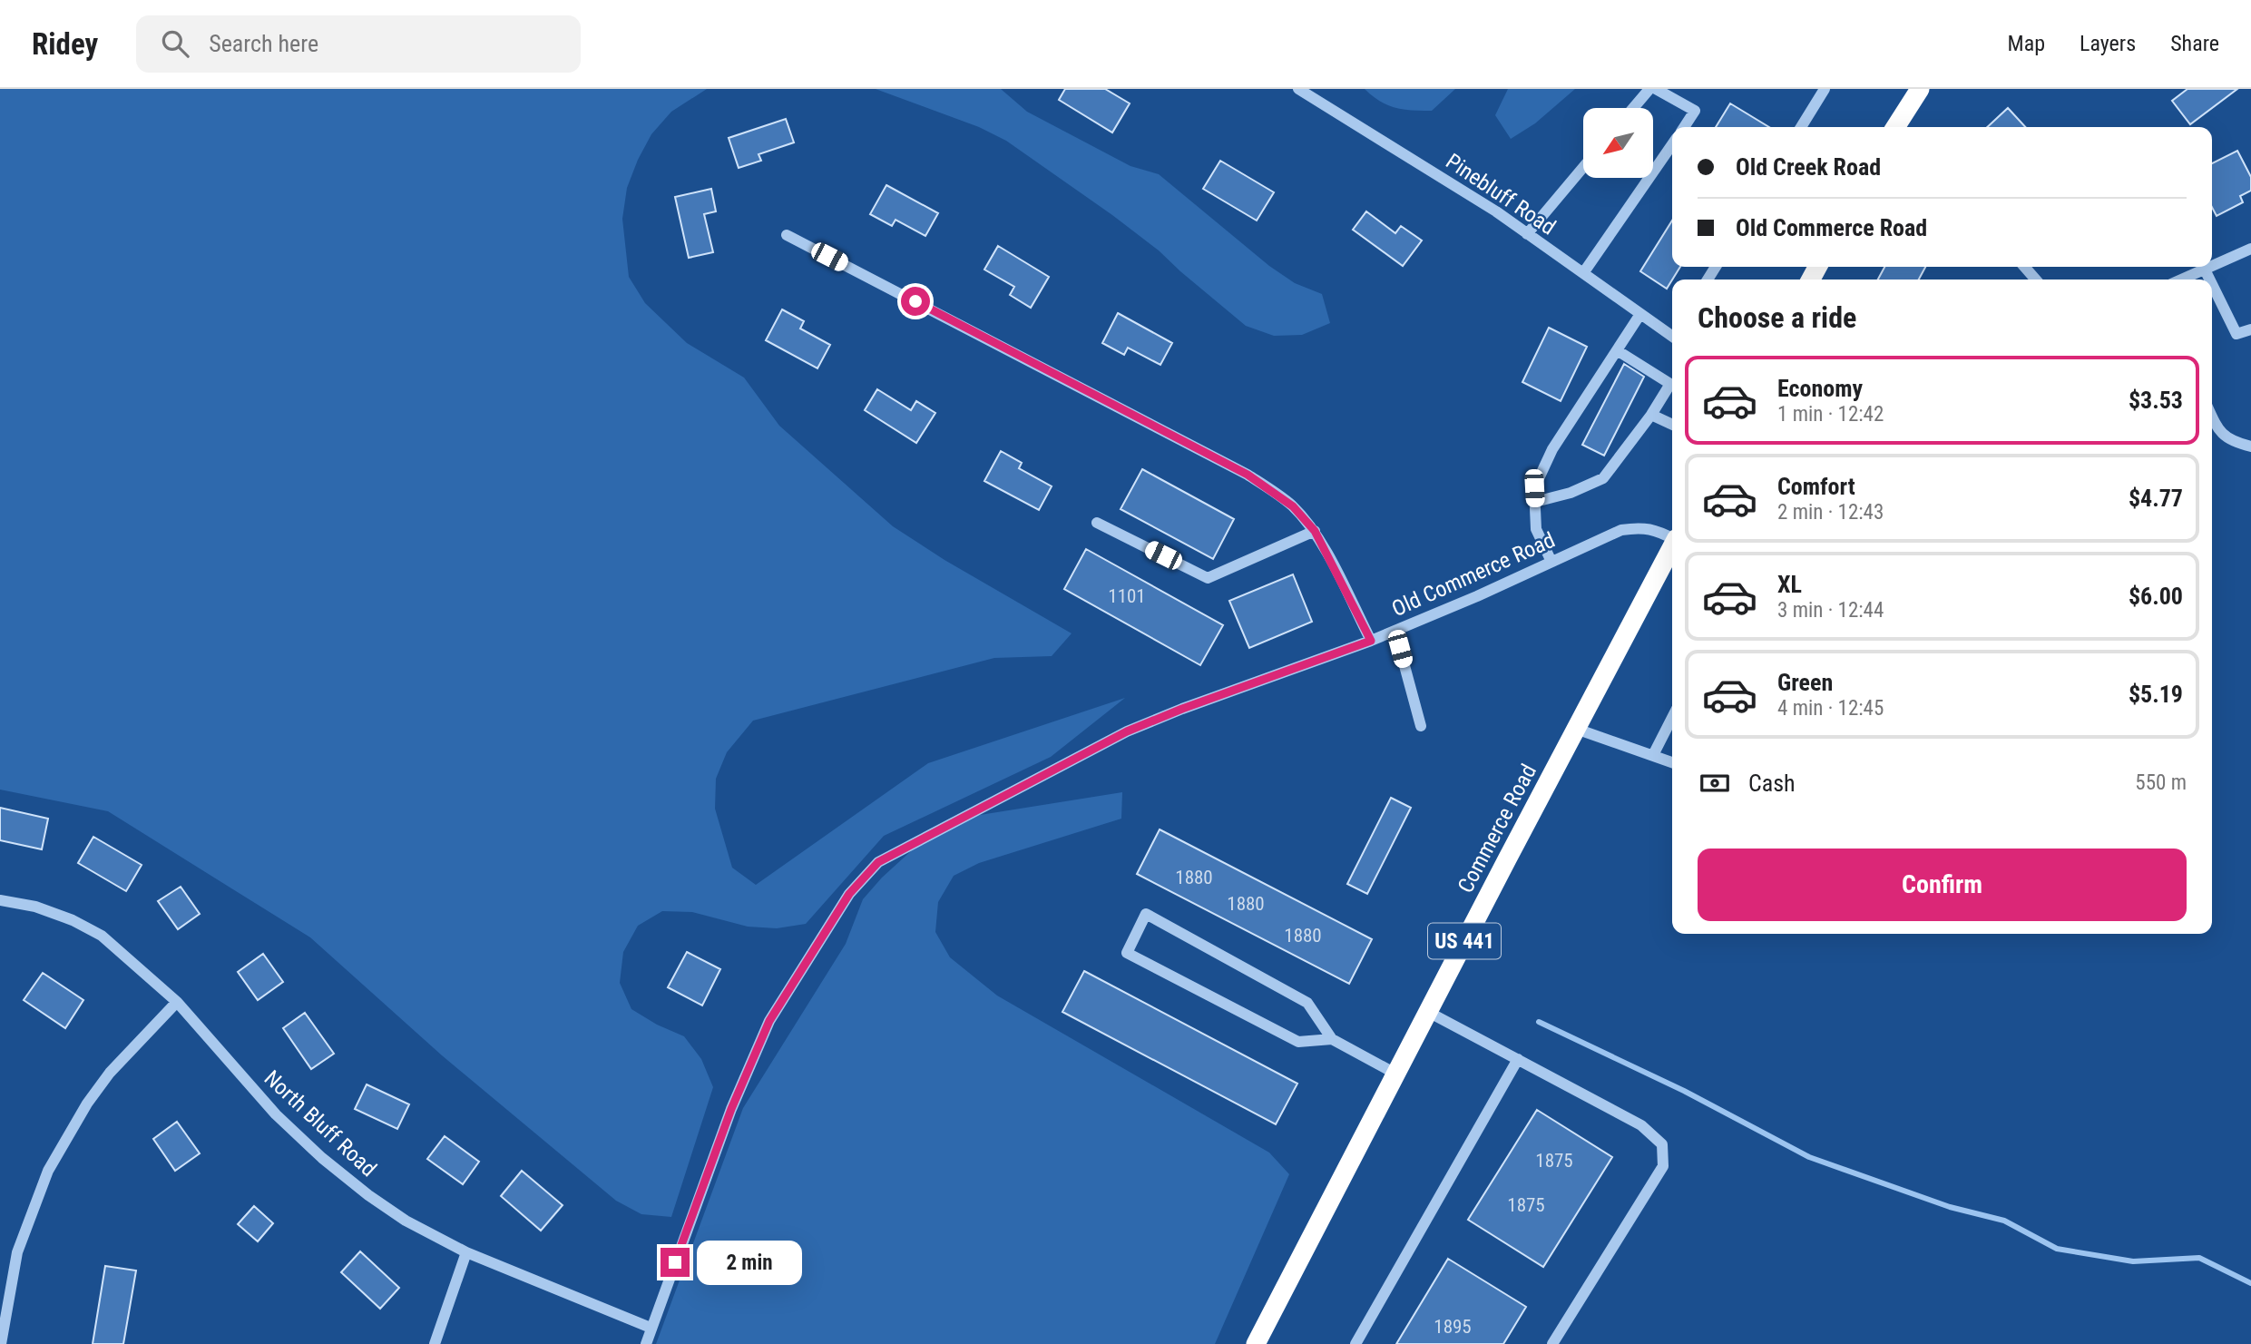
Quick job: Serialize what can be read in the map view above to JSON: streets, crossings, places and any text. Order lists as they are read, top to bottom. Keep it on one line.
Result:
{"streets":{"highway":["Commerce Road","US 441"],"street":["Pinebluff Road","Old Commerce Road","North Bluff Road"]},"crossings":[["Old Commerce Road","North Bluff Road"]],"house_numbers":["1101","1880","1880","1880","1875","1875","1895"],"north":"bottom left","page":{"header":"Ridey","search":"Search here","nav":["Map","Layers","Share"],"banner":["Old Creek Road","Old Commerce Road"],"heading":"Choose a ride","list":[{"name":"Economy","note":"1 min · 12:42","value":"$3.53"},{"name":"Comfort","note":"2 min · 12:43","value":"$4.77"},{"name":"XL","note":"3 min · 12:44","value":"$6.00"},{"name":"Green","note":"4 min · 12:45","value":"$5.19"}],"pay":["Cash","550 m"],"buttons":"Confirm","bubble":"2 min"}}
